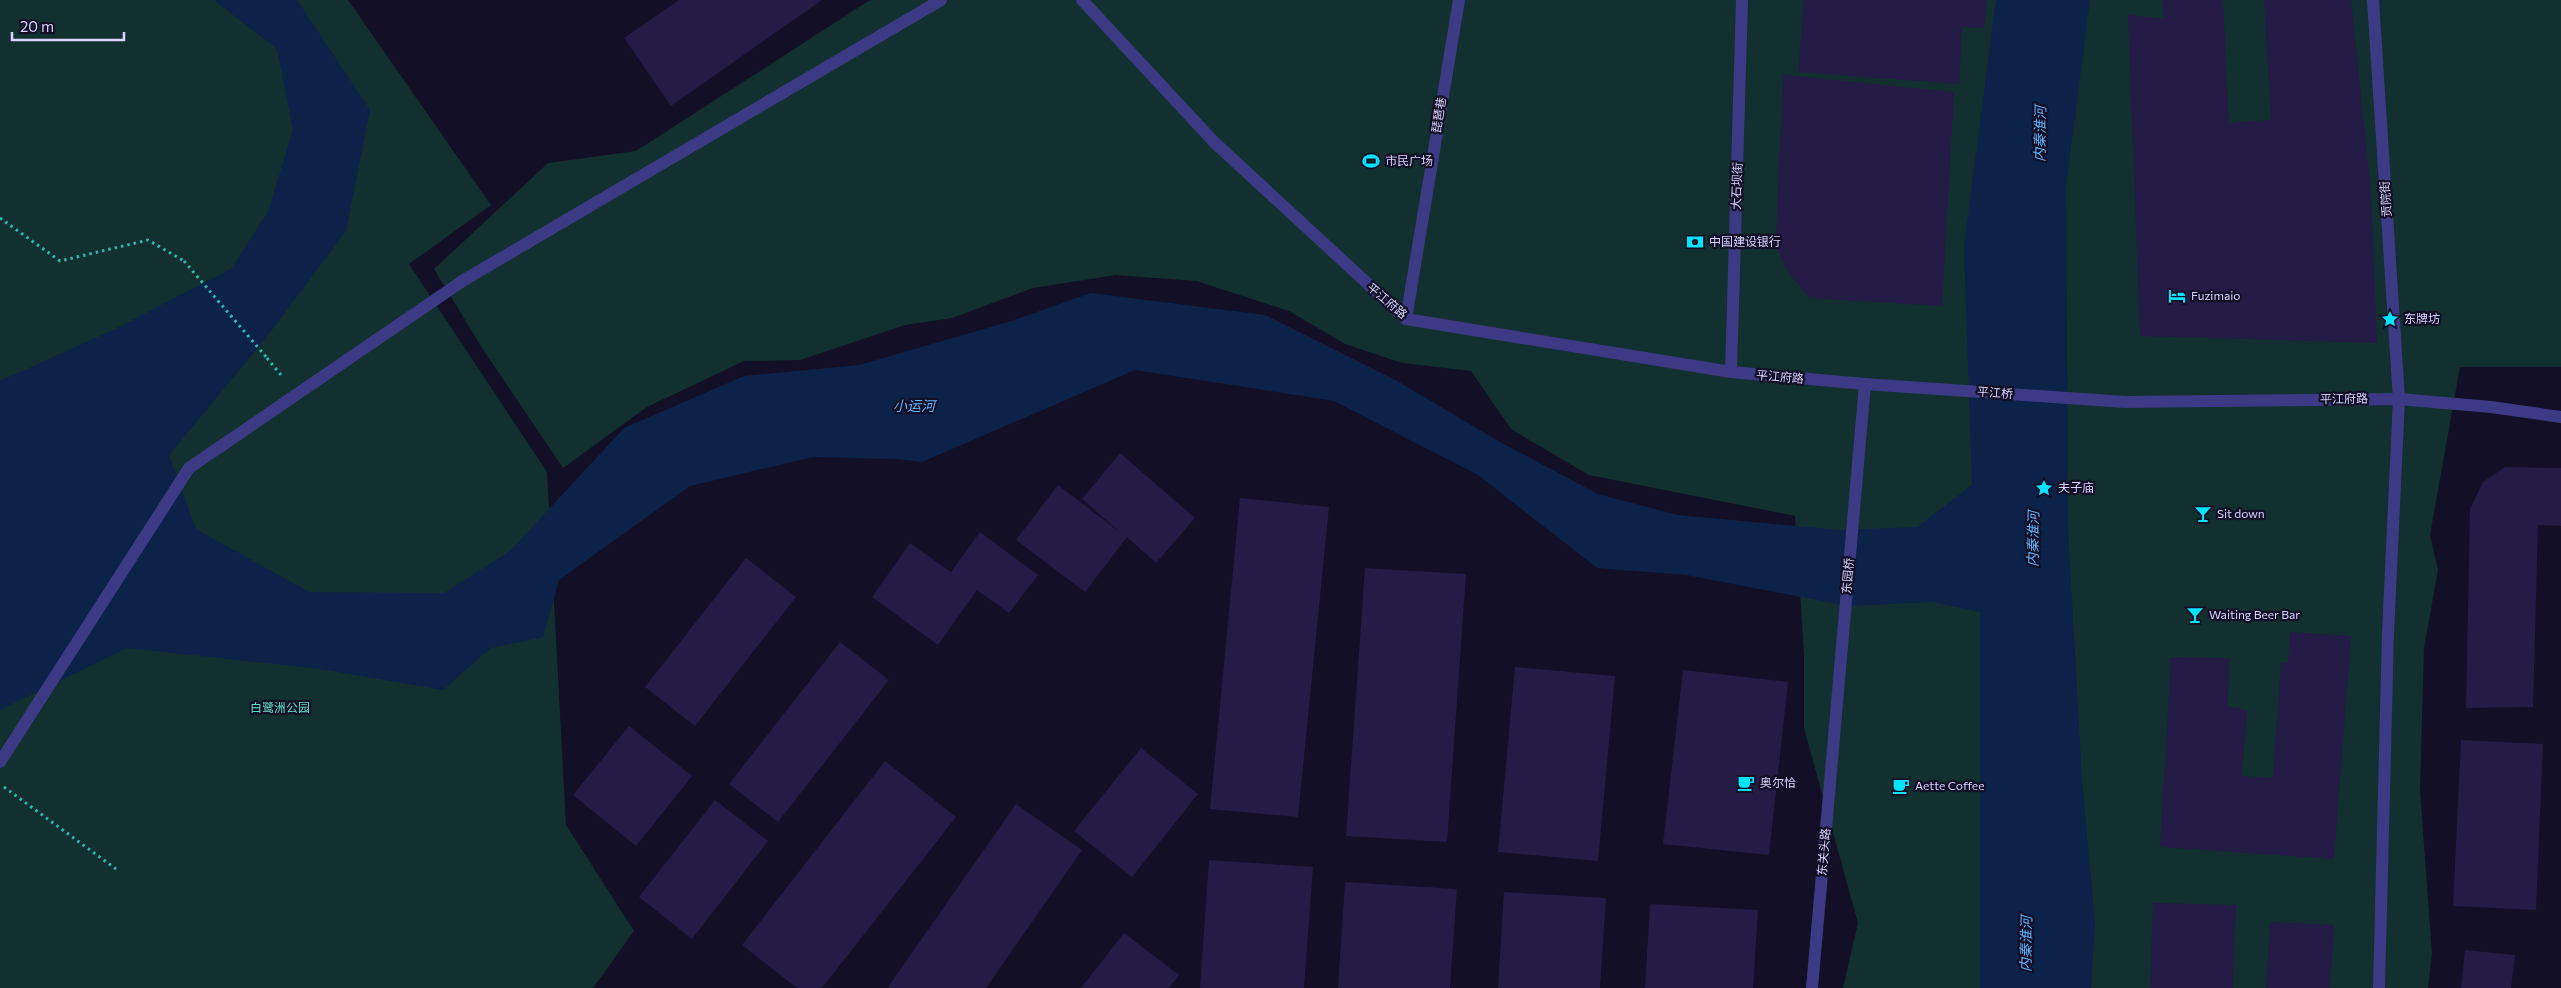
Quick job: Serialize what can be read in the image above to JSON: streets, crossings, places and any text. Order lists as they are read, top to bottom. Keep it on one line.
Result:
{"streets":{"street":["琵琶巷","大石坝街","贡院街","平江府路","平江桥","东园桥","东关头路"]},"crossings":[["琵琶巷","平江府路"],["大石坝街","平江府路"],["贡院街","平江府路"],["平江府路","平江桥"],["平江府路","东园桥"],["平江桥","东园桥"],["东园桥","东关头路"]],"water":["内秦淮河","小运河"],"parks":["白鹭洲公园"],"places":{"sports":["市民广场"],"bank":["中国建设银行"],"hotel":["Fuzimaio"],"place":["东牌坊","夫子庙"],"bar":["Sit down","Waiting Beer Bar"],"cafe":["奥尔恰","Aette Coffee"]},"scale_bar":"20 m"}
